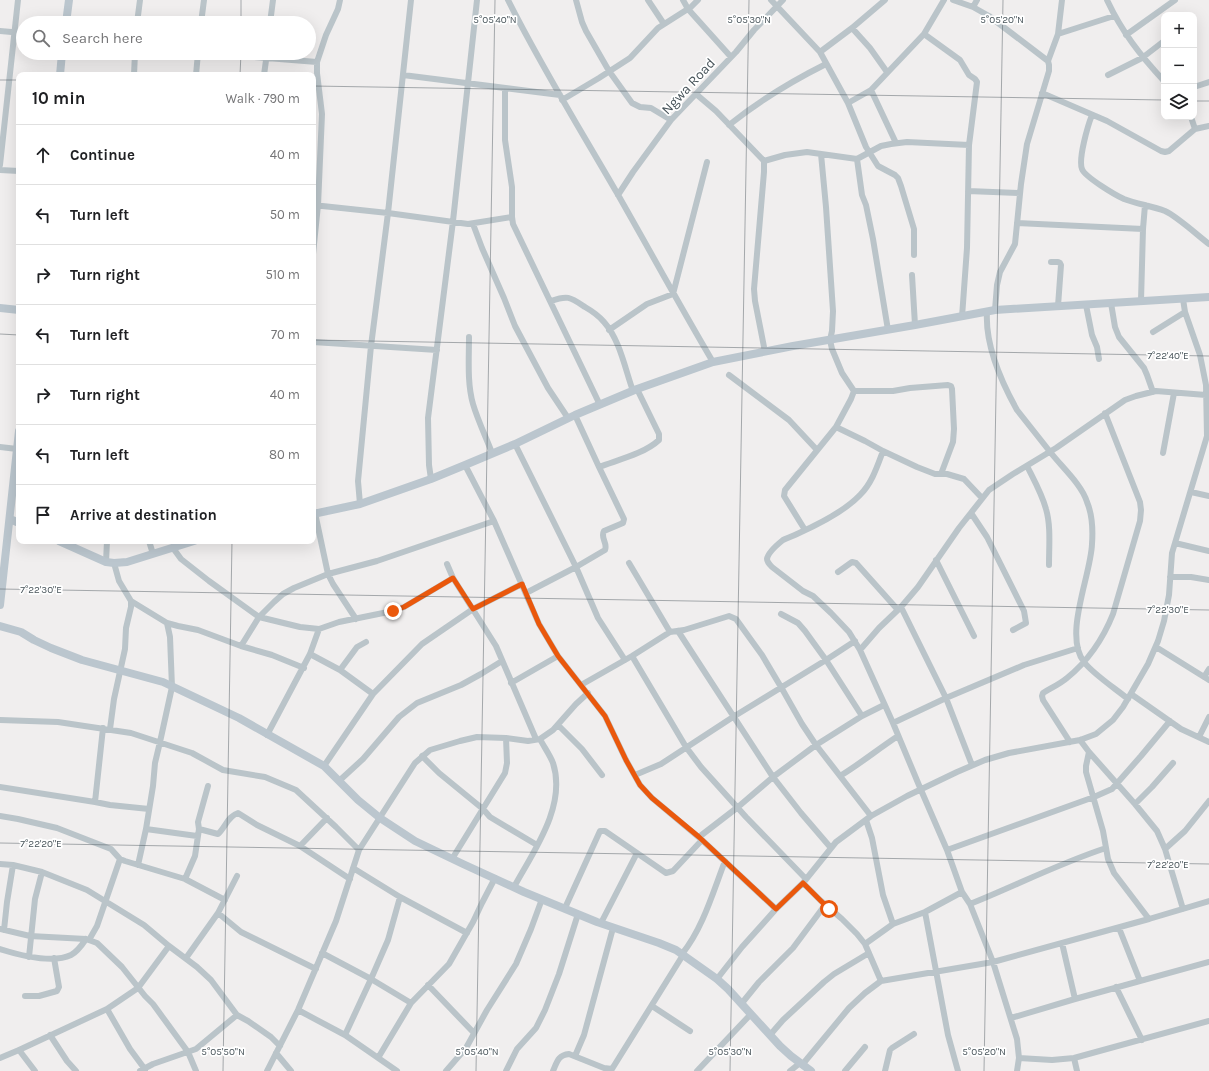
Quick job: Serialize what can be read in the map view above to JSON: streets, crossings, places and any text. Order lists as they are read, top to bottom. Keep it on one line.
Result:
{"streets":{"street":["Ngwa Road"]},"page":{"map_buttons":["+","−"],"search":"Search here","heading":["10 min","Walk · 790 m"],"list":[["Continue","40 m"],["Turn left","50 m"],["Turn right","510 m"],["Turn left","70 m"],["Turn right","40 m"],["Turn left","80 m"],"Arrive at destination"]},"coordinates":["5°05'40\"N","5°05'30\"N","5°05'20\"N","7°22'40\"E","7°22'30\"E","7°22'20\"E","5°05'50\"N"]}
